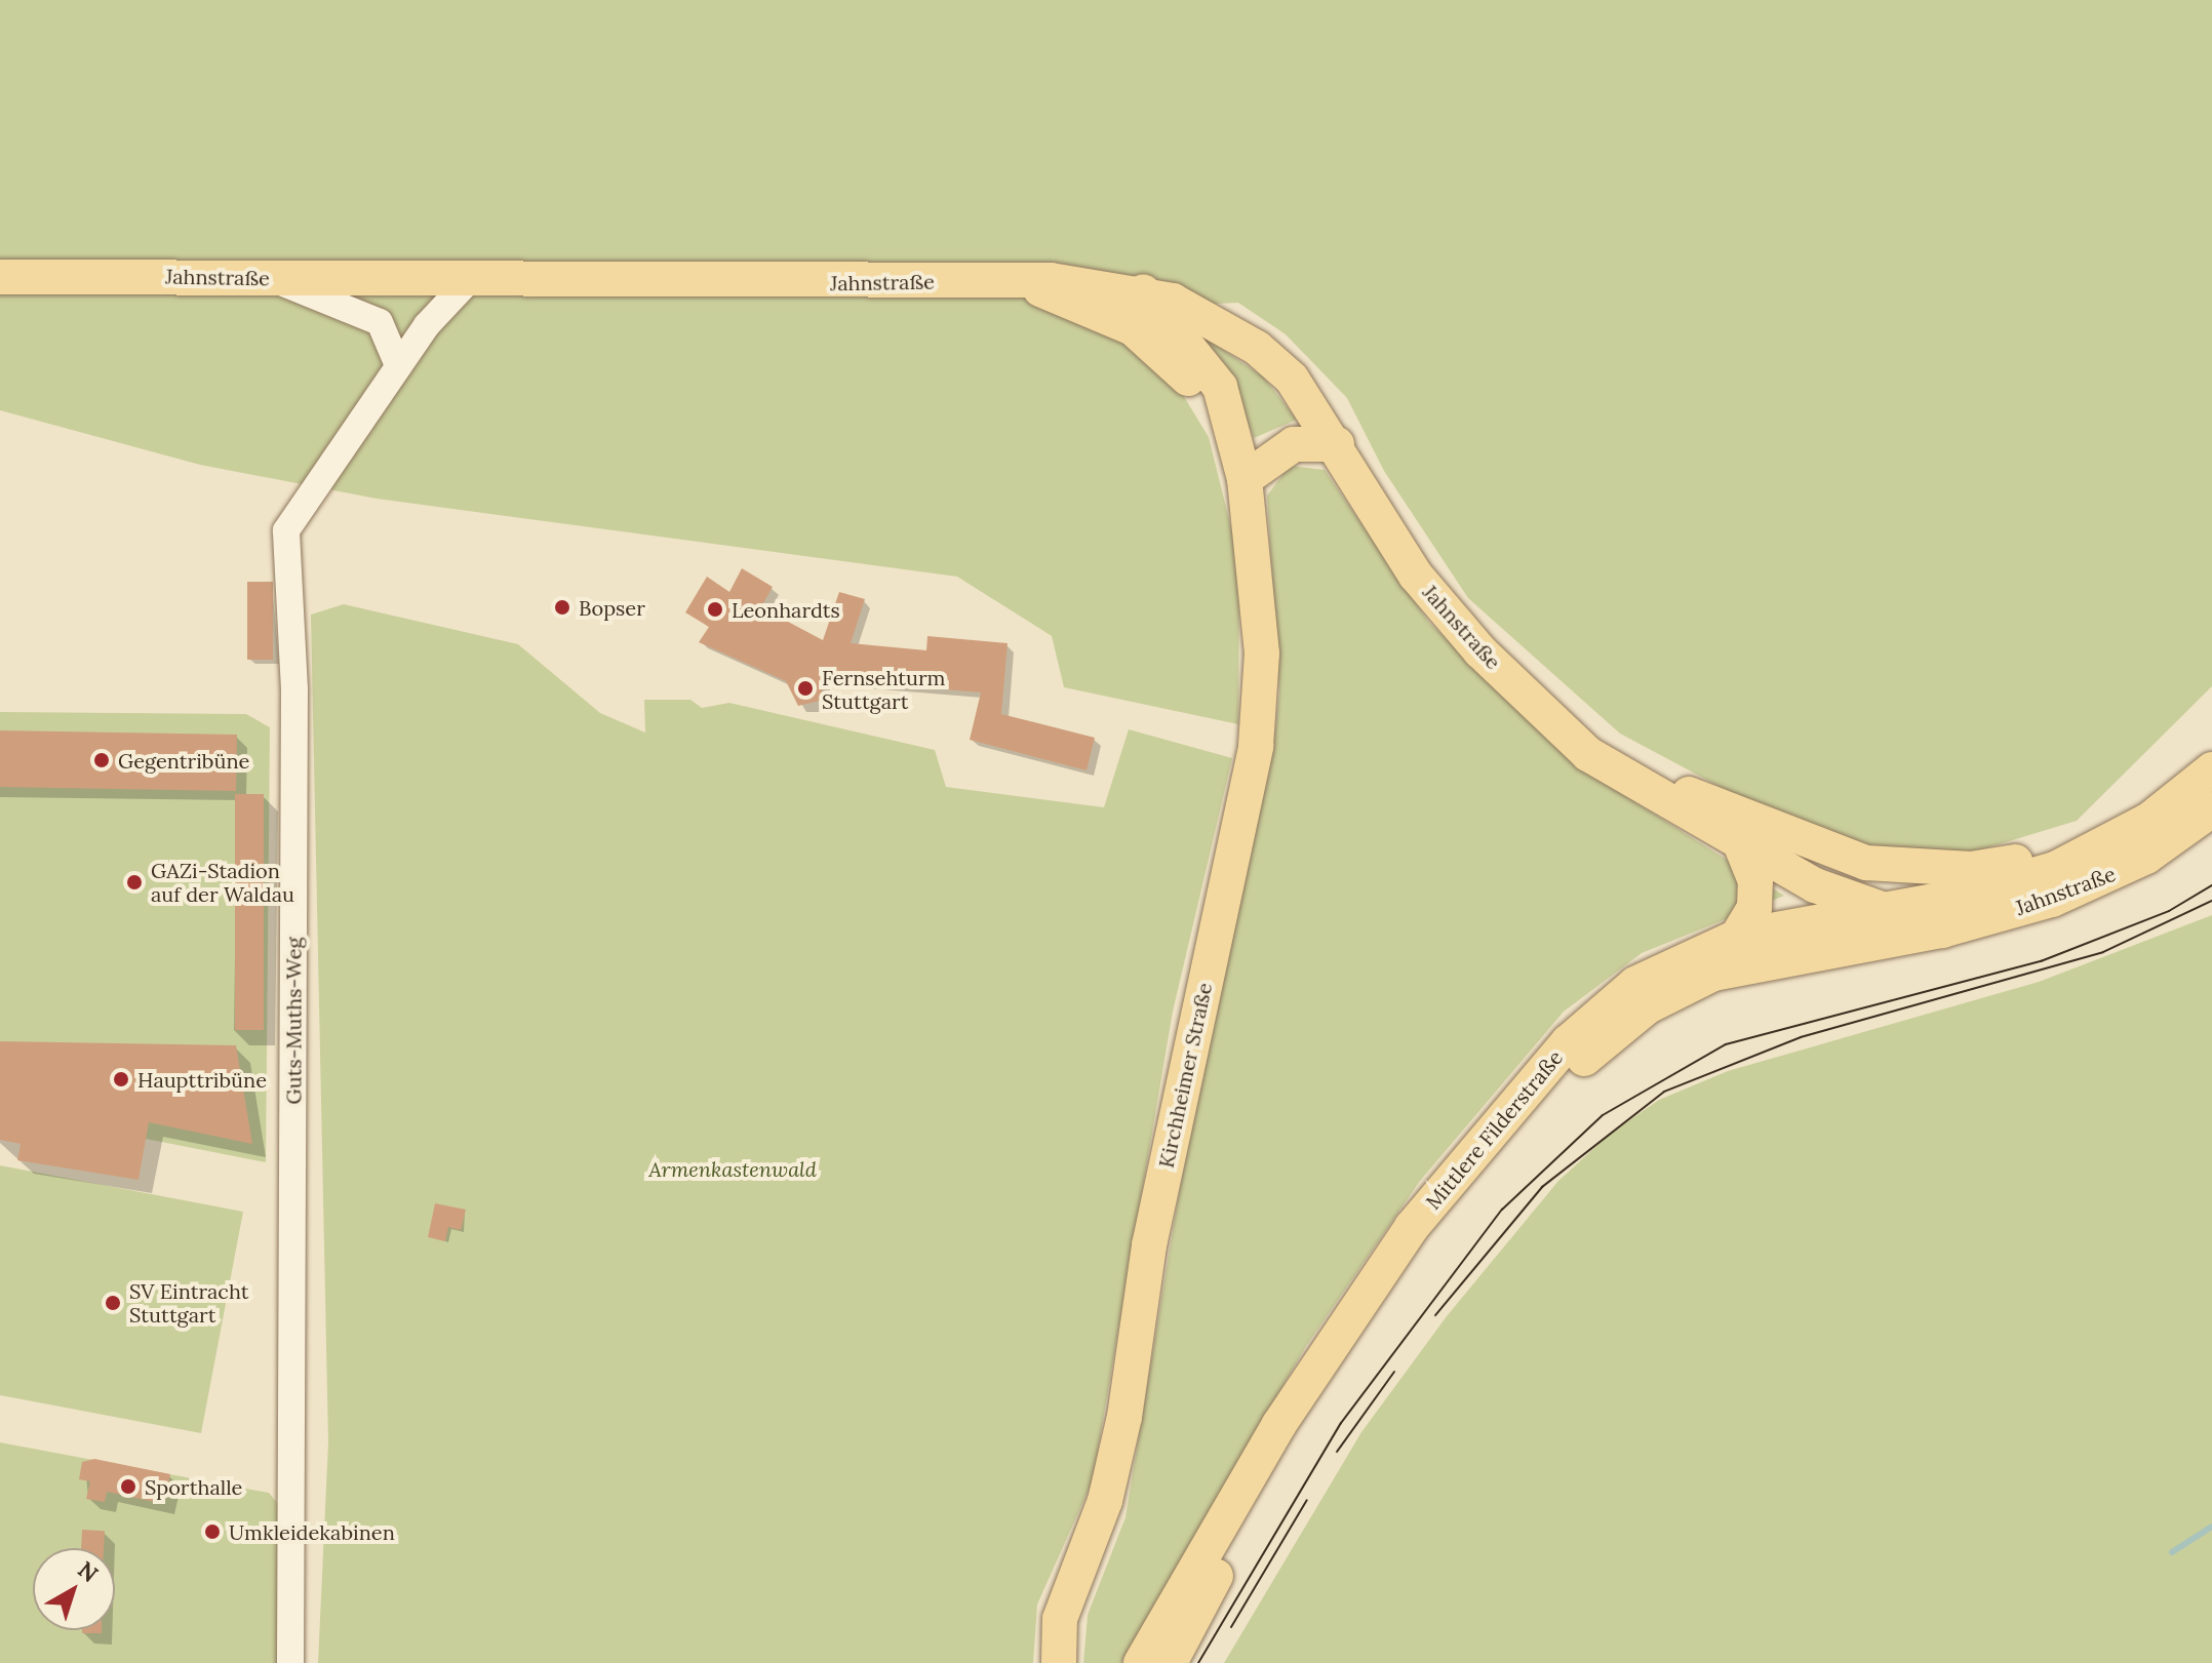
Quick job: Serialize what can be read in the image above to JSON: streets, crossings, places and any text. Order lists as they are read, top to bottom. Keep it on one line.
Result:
{"streets":{"main road":["Jahnstraße","Kirchheimer Straße","Mittlere Filderstraße"],"street":["Guts-Muths-Weg"]},"crossings":[["Jahnstraße","Guts-Muths-Weg"],["Jahnstraße","Kirchheimer Straße"],["Jahnstraße","Mittlere Filderstraße"]],"parks":["Armenkastenwald"],"places":["Bopser","Leonhardts","Fernsehturm Stuttgart","Gegentribüne","GAZi-Stadion auf der Waldau","Haupttribüne","SV Eintracht Stuttgart","Sporthalle","Umkleidekabinen"],"north":"top right"}
